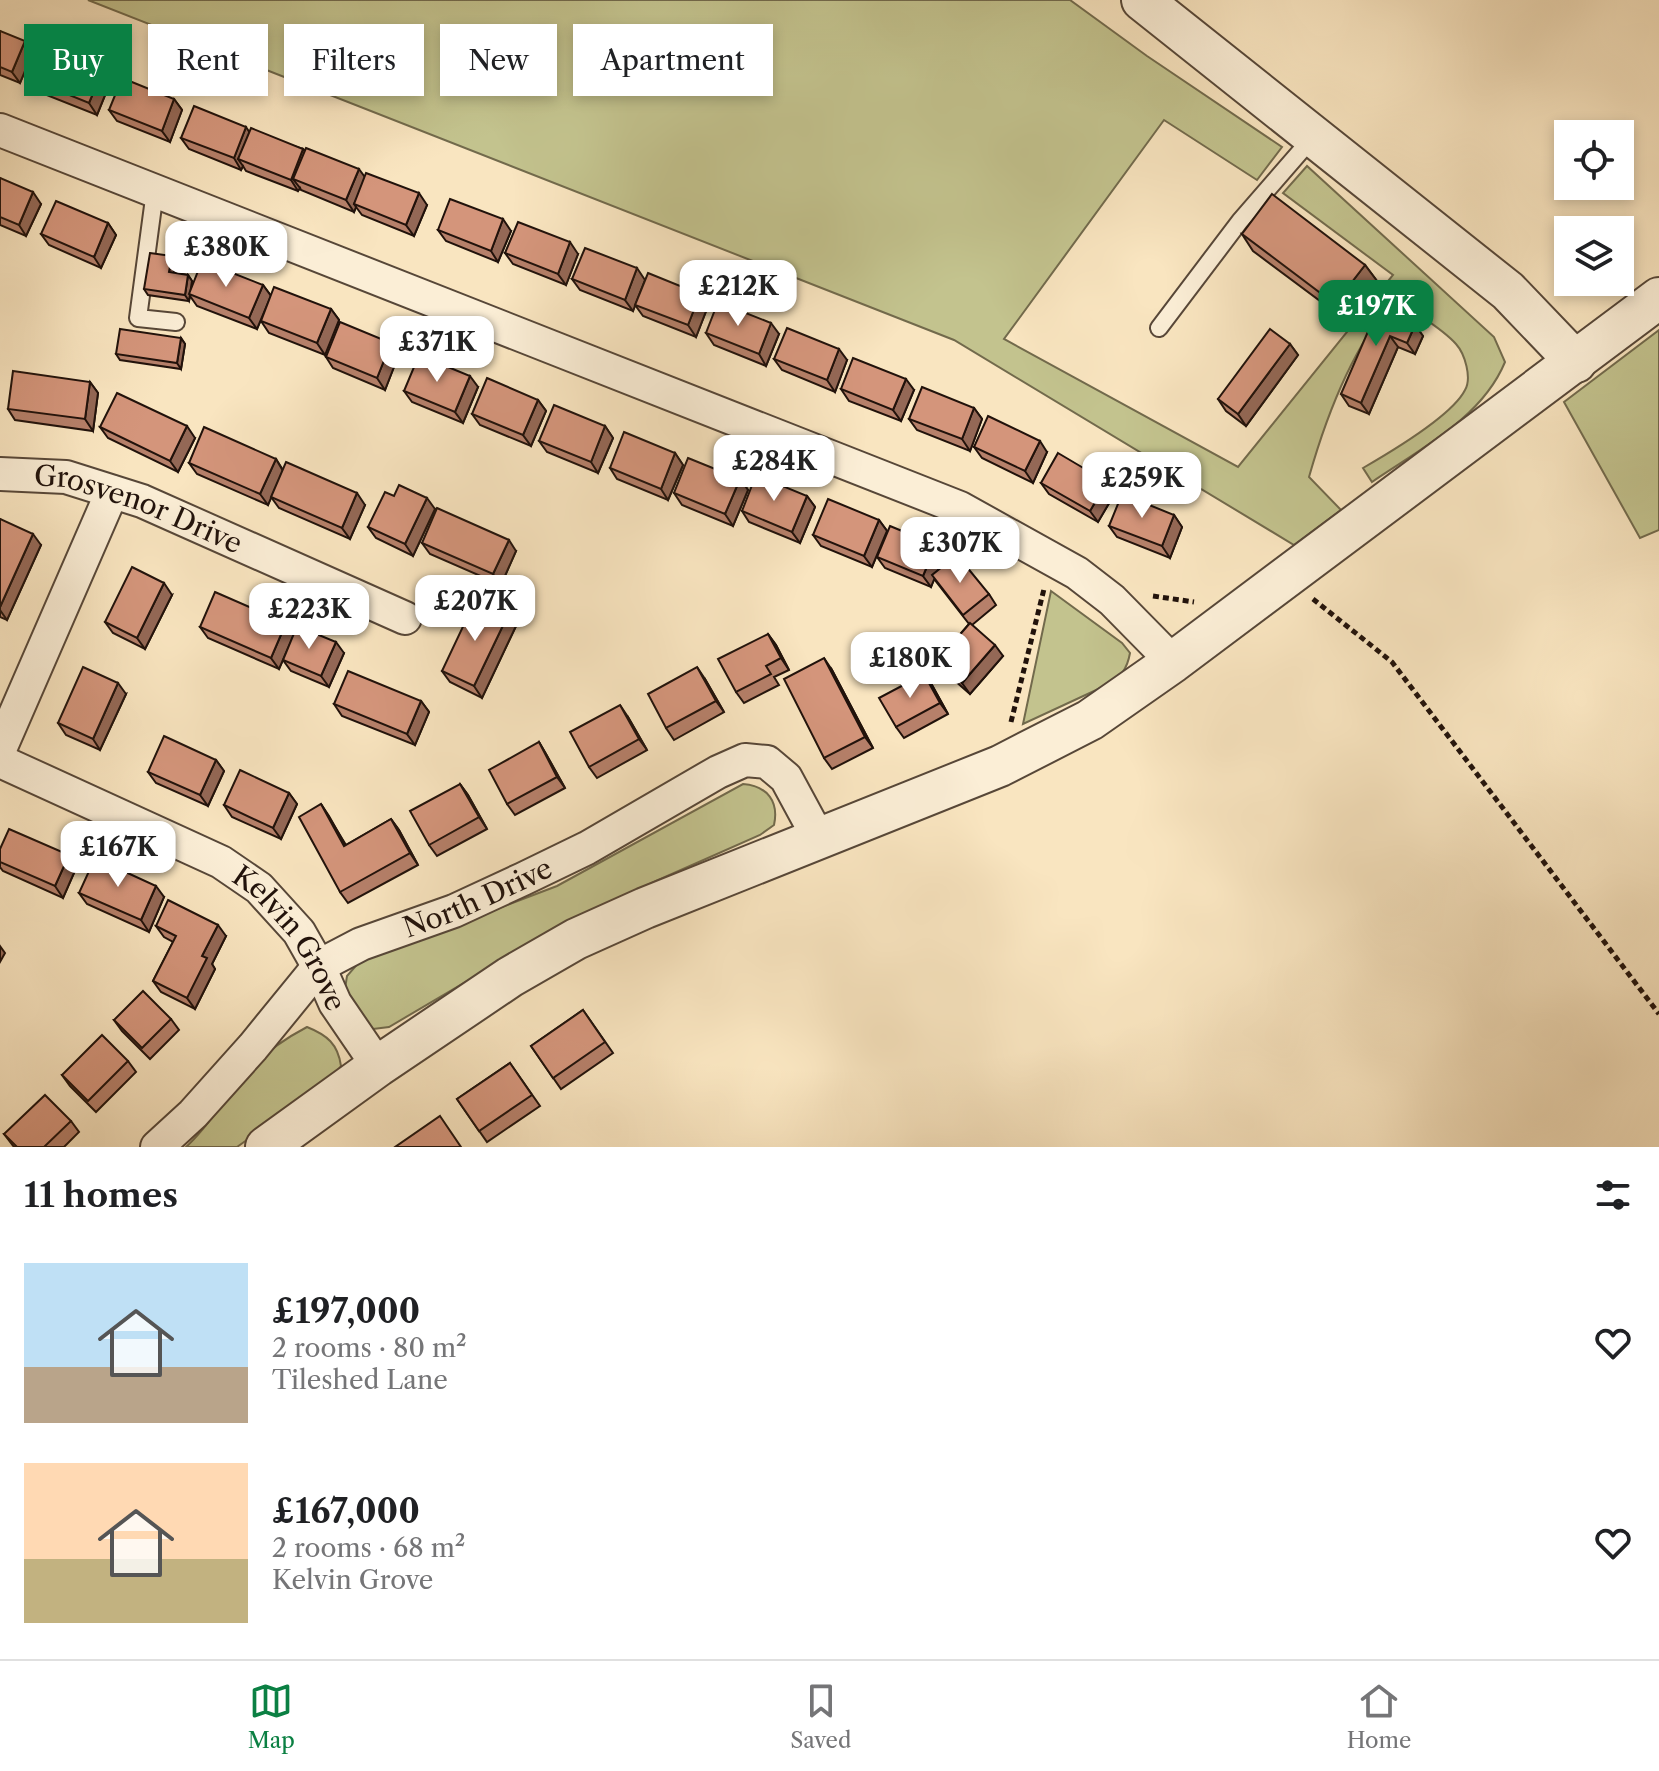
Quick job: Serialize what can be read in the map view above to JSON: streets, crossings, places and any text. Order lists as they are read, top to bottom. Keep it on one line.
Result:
{"streets":{"street":["Grosvenor Drive","North Drive","Kelvin Grove"]},"crossings":[["North Drive","Kelvin Grove"]],"page":{"chip":["Buy","Rent","Filters","New","Apartment"],"price":["£380K","£212K","£197K","£371K","£284K","£259K","£307K","£207K","£223K","£180K","£167K"],"heading":"11 homes","list":[{"name":"£197,000","note":"2 rooms · 80 m² · Tileshed Lane"},{"name":"£167,000","note":"2 rooms · 68 m² · Kelvin Grove"}],"tabs":["Map","Saved","Home"]}}
